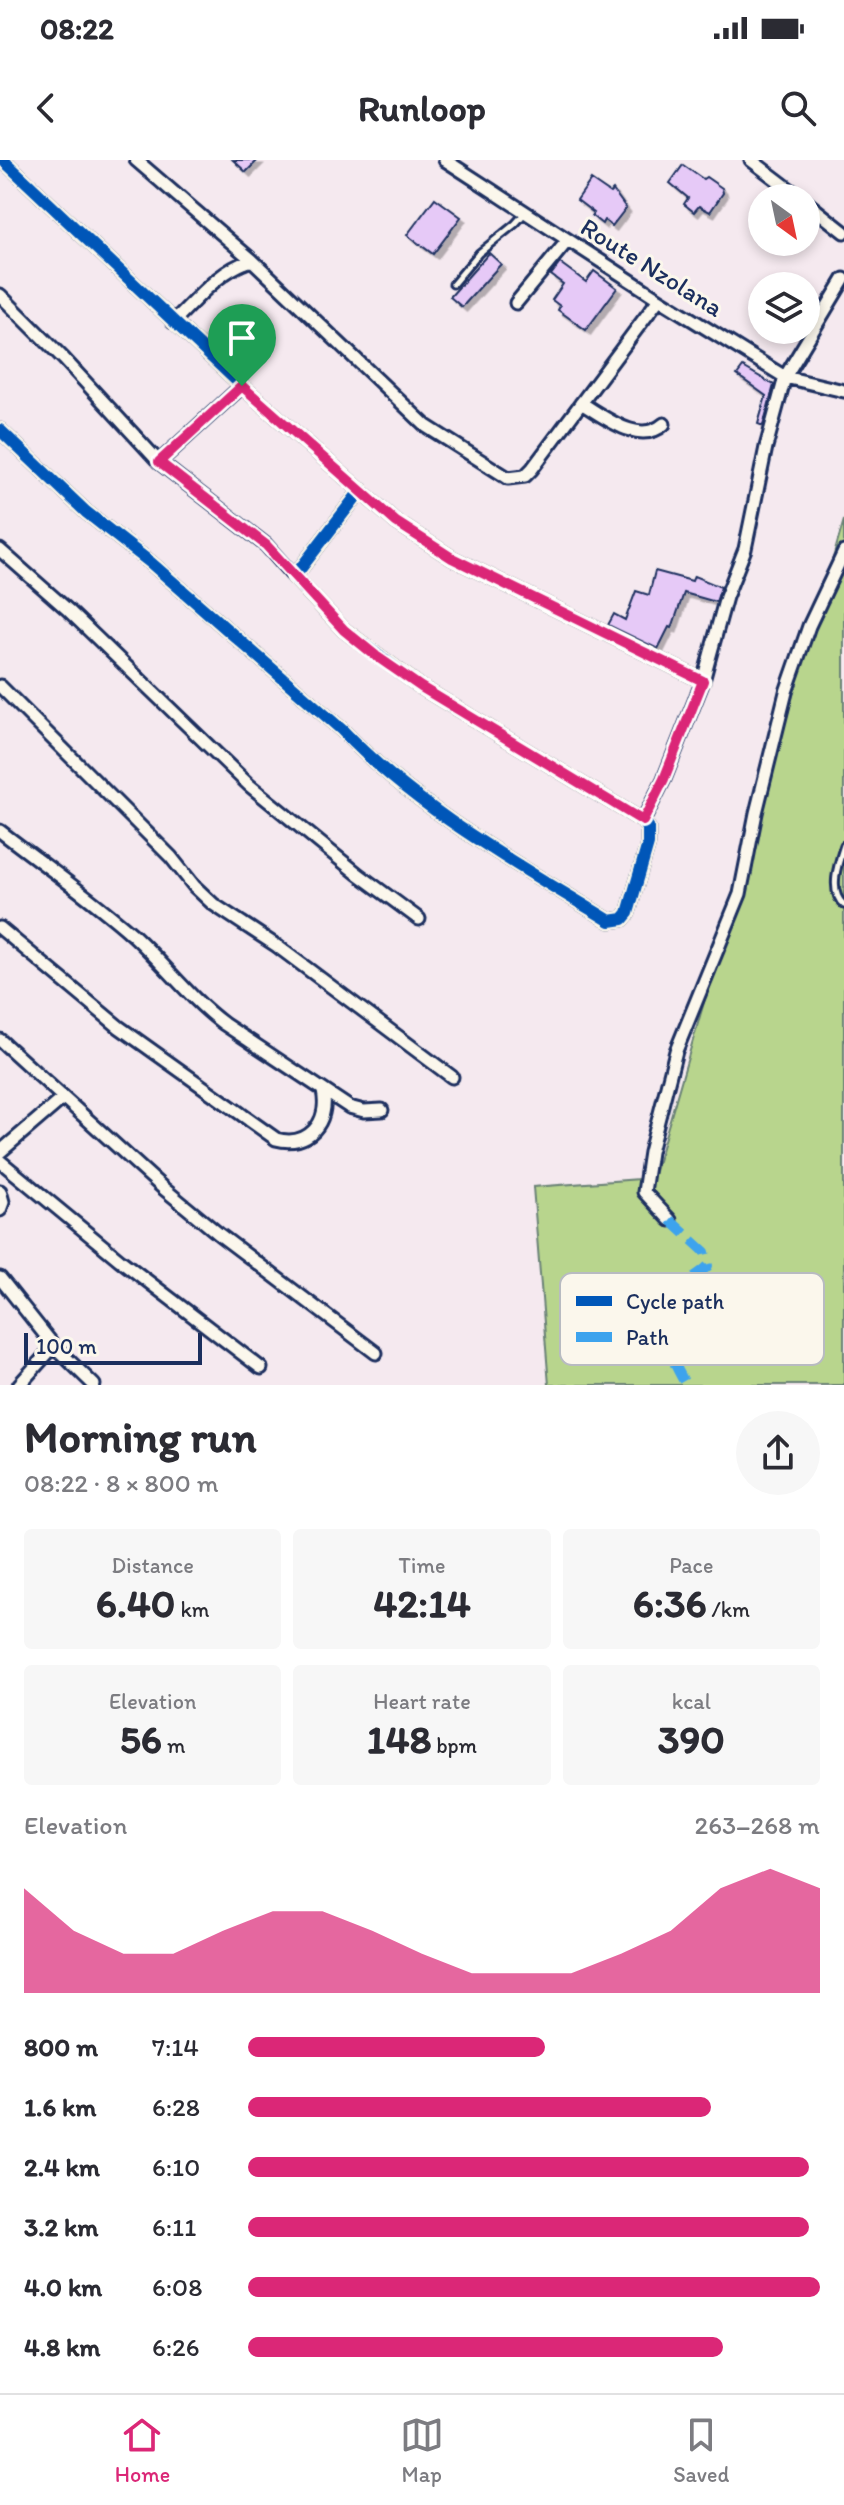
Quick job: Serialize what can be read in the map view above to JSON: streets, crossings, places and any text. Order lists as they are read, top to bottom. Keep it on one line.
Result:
{"streets":{"street":["Route Nzolana"]},"legend":["Cycle path","Path"],"scale_bar":"100 m","north":"bottom right","page":{"status":"08:22","header":"Runloop","scale":"100 m","heading":["Morning run","08:22 · 8 × 800 m"],"stats":[["Distance","6.40 km"],["Time","42:14"],["Pace","6:36 /km"],["Elevation","56 m"],["Heart rate","148 bpm"],["kcal","390"]],"chart":["Elevation","263–268 m"],"list":[{"name":"800 m","note":"7:14"},{"name":"1.6 km","note":"6:28"},{"name":"2.4 km","note":"6:10"},{"name":"3.2 km","note":"6:11"},{"name":"4.0 km","note":"6:08"},{"name":"4.8 km","note":"6:26"}],"tabs":["Home","Map","Saved"]}}
